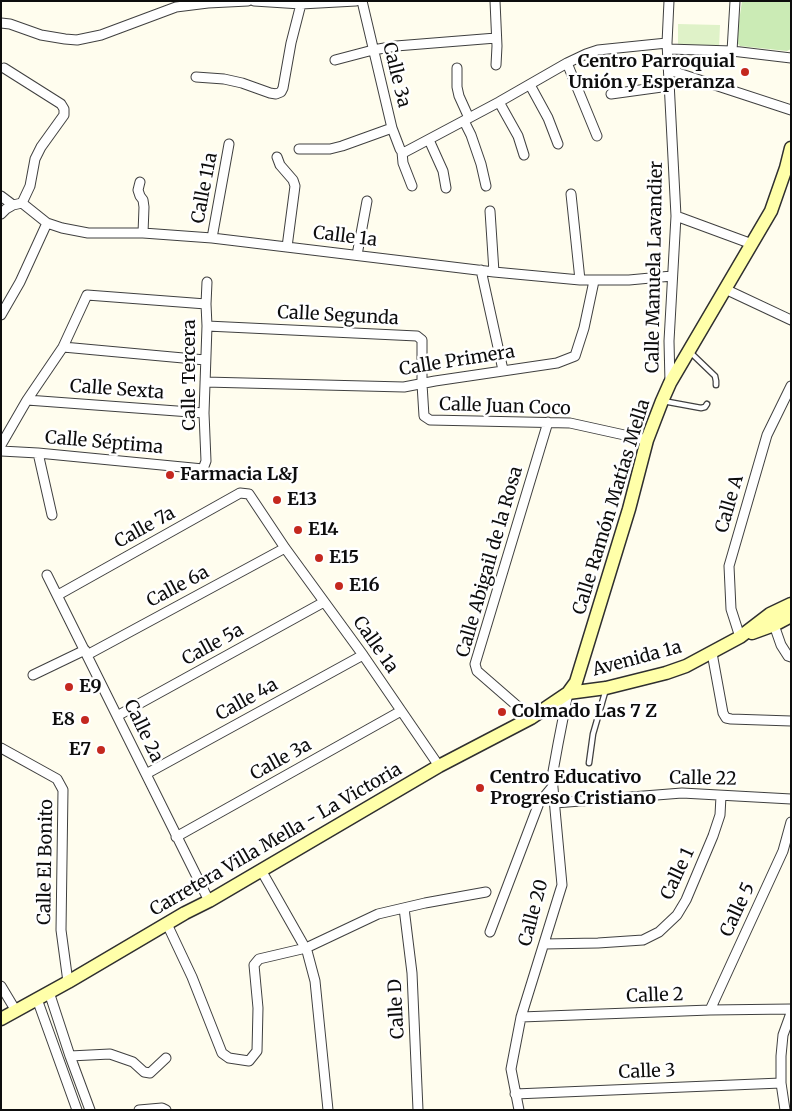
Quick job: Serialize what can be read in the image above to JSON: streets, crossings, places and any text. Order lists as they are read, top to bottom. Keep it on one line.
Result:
{"streets":{"main road":["Calle Ramón Matías Mella","Avenida 1a","Carretera Villa Mella - La Victoria"],"street":["Calle 3a","Calle 11a","Calle 1a","Calle Manuela Lavandier","Calle Segunda","Calle Primera","Calle Tercera","Calle Sexta","Calle Juan Coco","Calle Séptima","Calle A","Calle 7a","Calle Abigail de la Rosa","Calle 6a","Calle 5a","Calle 4a","Calle 2a","Calle 22","Calle El Bonito","Calle 1","Calle 5","Calle 20","Calle 2","Calle D","Calle 3"]},"crossings":[["Calle 3a","Calle 1a"],["Calle 3a","Calle 2a"],["Calle 11a","Calle 1a"],["Calle 1a","Calle Manuela Lavandier"],["Calle 1a","Calle Primera"],["Calle 1a","Calle 7a"],["Calle 1a","Calle 6a"],["Calle 1a","Calle 5a"],["Calle 1a","Calle 4a"],["Calle 1a","Carretera Villa Mella - La Victoria"],["Calle Manuela Lavandier","Calle Ramón Matías Mella"],["Calle Segunda","Calle Primera"],["Calle Segunda","Calle Tercera"],["Calle Segunda","Calle Juan Coco"],["Calle Primera","Calle Tercera"],["Calle Primera","Calle Juan Coco"],["Calle Tercera","Calle Sexta"],["Calle Tercera","Calle Séptima"],["Calle Juan Coco","Calle Ramón Matías Mella"],["Calle Juan Coco","Calle Abigail de la Rosa"],["Calle A","Avenida 1a"],["Calle Ramón Matías Mella","Avenida 1a"],["Calle Ramón Matías Mella","Carretera Villa Mella - La Victoria"],["Calle Ramón Matías Mella","Calle 20"],["Calle 7a","Calle 2a"],["Calle Abigail de la Rosa","Carretera Villa Mella - La Victoria"],["Calle 6a","Calle 2a"],["Calle 5a","Calle 2a"],["Avenida 1a","Carretera Villa Mella - La Victoria"],["Avenida 1a","Calle 20"],["Calle 4a","Calle 2a"],["Calle 2a","Carretera Villa Mella - La Victoria"],["Calle 22","Calle 1"],["Calle 22","Calle 20"],["Carretera Villa Mella - La Victoria","Calle El Bonito"],["Carretera Villa Mella - La Victoria","Calle 20"],["Calle 1","Calle 20"],["Calle 5","Calle 2"],["Calle 20","Calle 2"],["Calle 20","Calle 3"]],"places":["Centro Parroquial Unión y Esperanza","Farmacia L&J","E13","E14","E15","E16","E9","Colmado Las 7 Z","E8","E7","Centro Educativo Progreso Cristiano"]}
